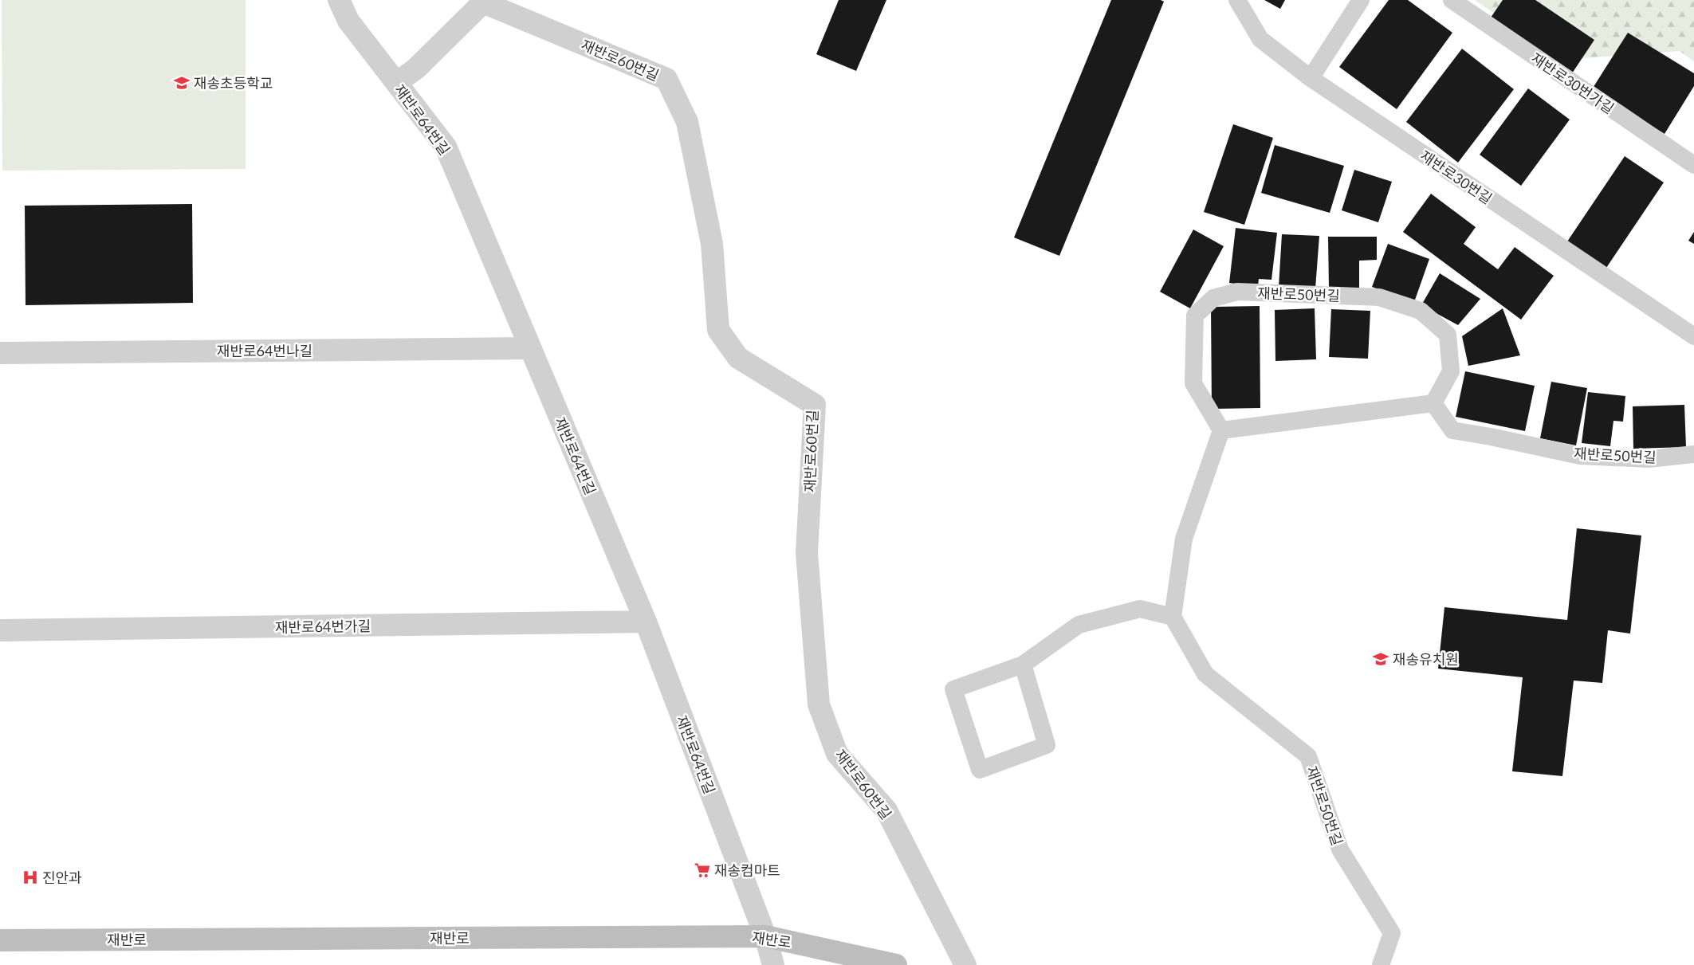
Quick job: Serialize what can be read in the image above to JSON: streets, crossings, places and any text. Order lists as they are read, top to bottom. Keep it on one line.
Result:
{"streets":{"main road":["재반로"],"street":["재반로60번길","재반로64번길","재반로64번나길","재반로64번가길"],"lane":["재반로30번가길","재반로30번길","재반로50번길"]},"crossings":[["재반로64번길","재반로64번나길"],["재반로64번길","재반로64번가길"],["재반로64번길","재반로"]],"places":{"school or university":["재송초등학교","재송유치원"],"supermarket":["재송컴마트"],"hospital":["진안과"]}}
